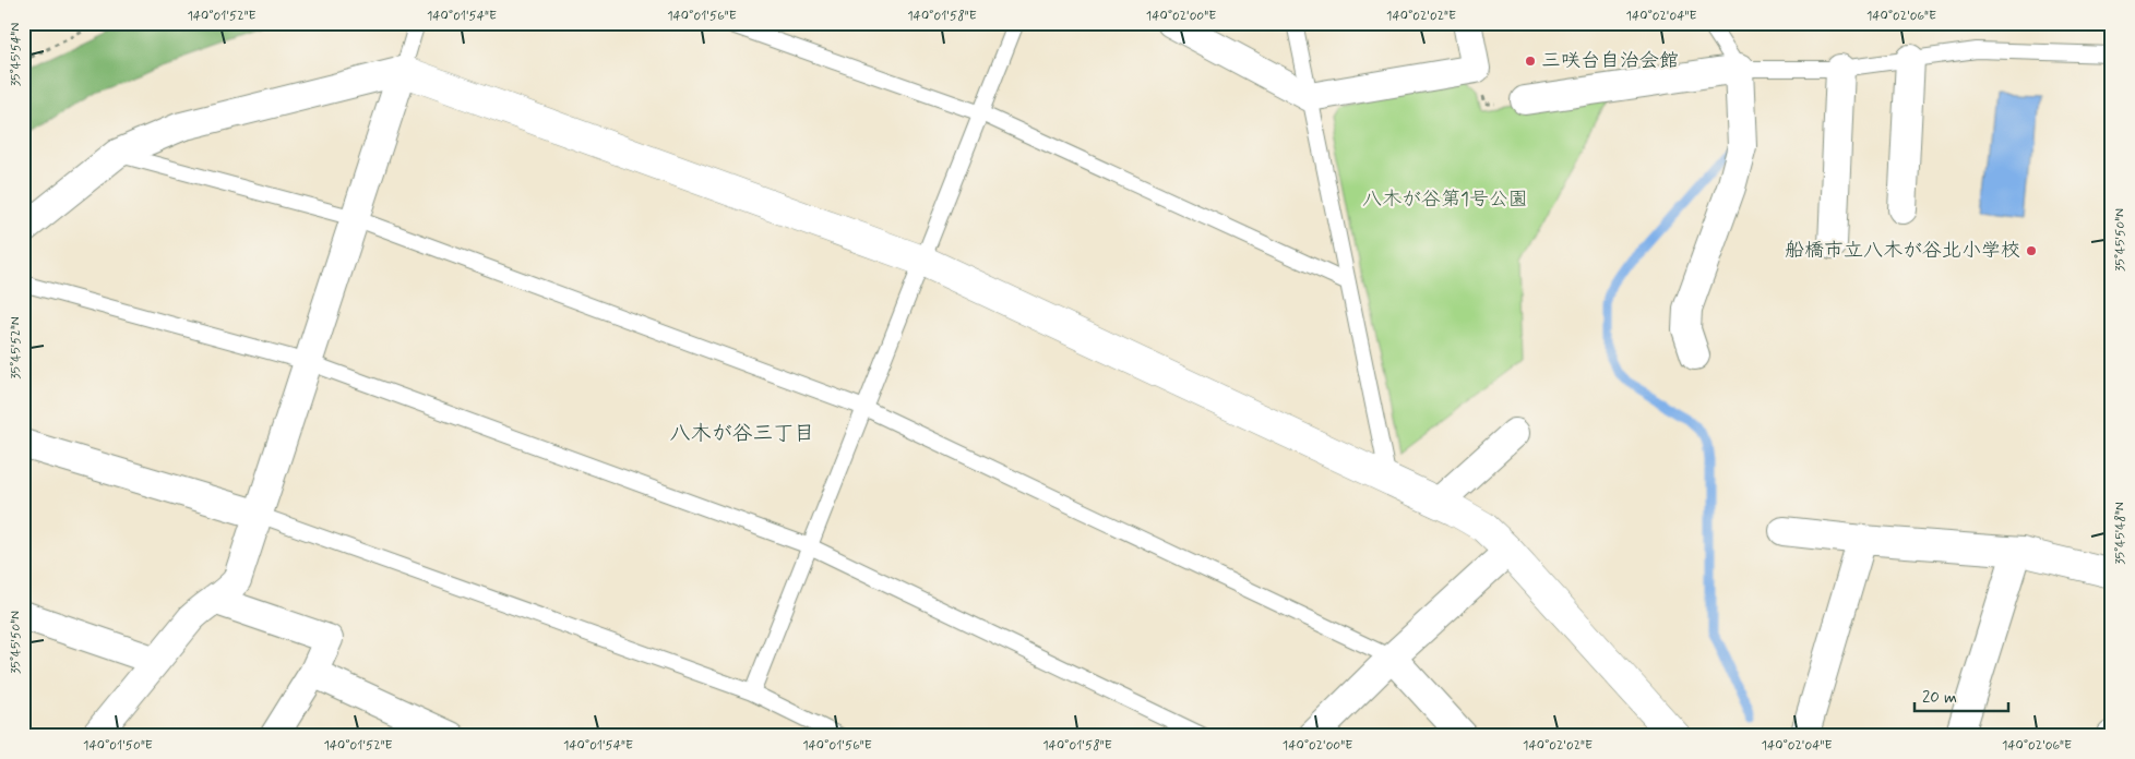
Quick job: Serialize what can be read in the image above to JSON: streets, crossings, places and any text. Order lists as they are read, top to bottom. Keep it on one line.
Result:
{"districts":["八木が谷三丁目"],"parks":["八木が谷第1号公園"],"places":["三咲台自治会館","船橋市立八木が谷北小学校"],"scale_bar":"20 m","coordinates":["140°01'52\"E","140°01'54\"E","140°01'56\"E","140°01'58\"E","140°02'00\"E","140°02'02\"E","140°02'04\"E","140°02'06\"E","35°45'54\"N","35°45'50\"N","35°45'52\"N","35°45'48\"N","140°01'50\"E"]}
